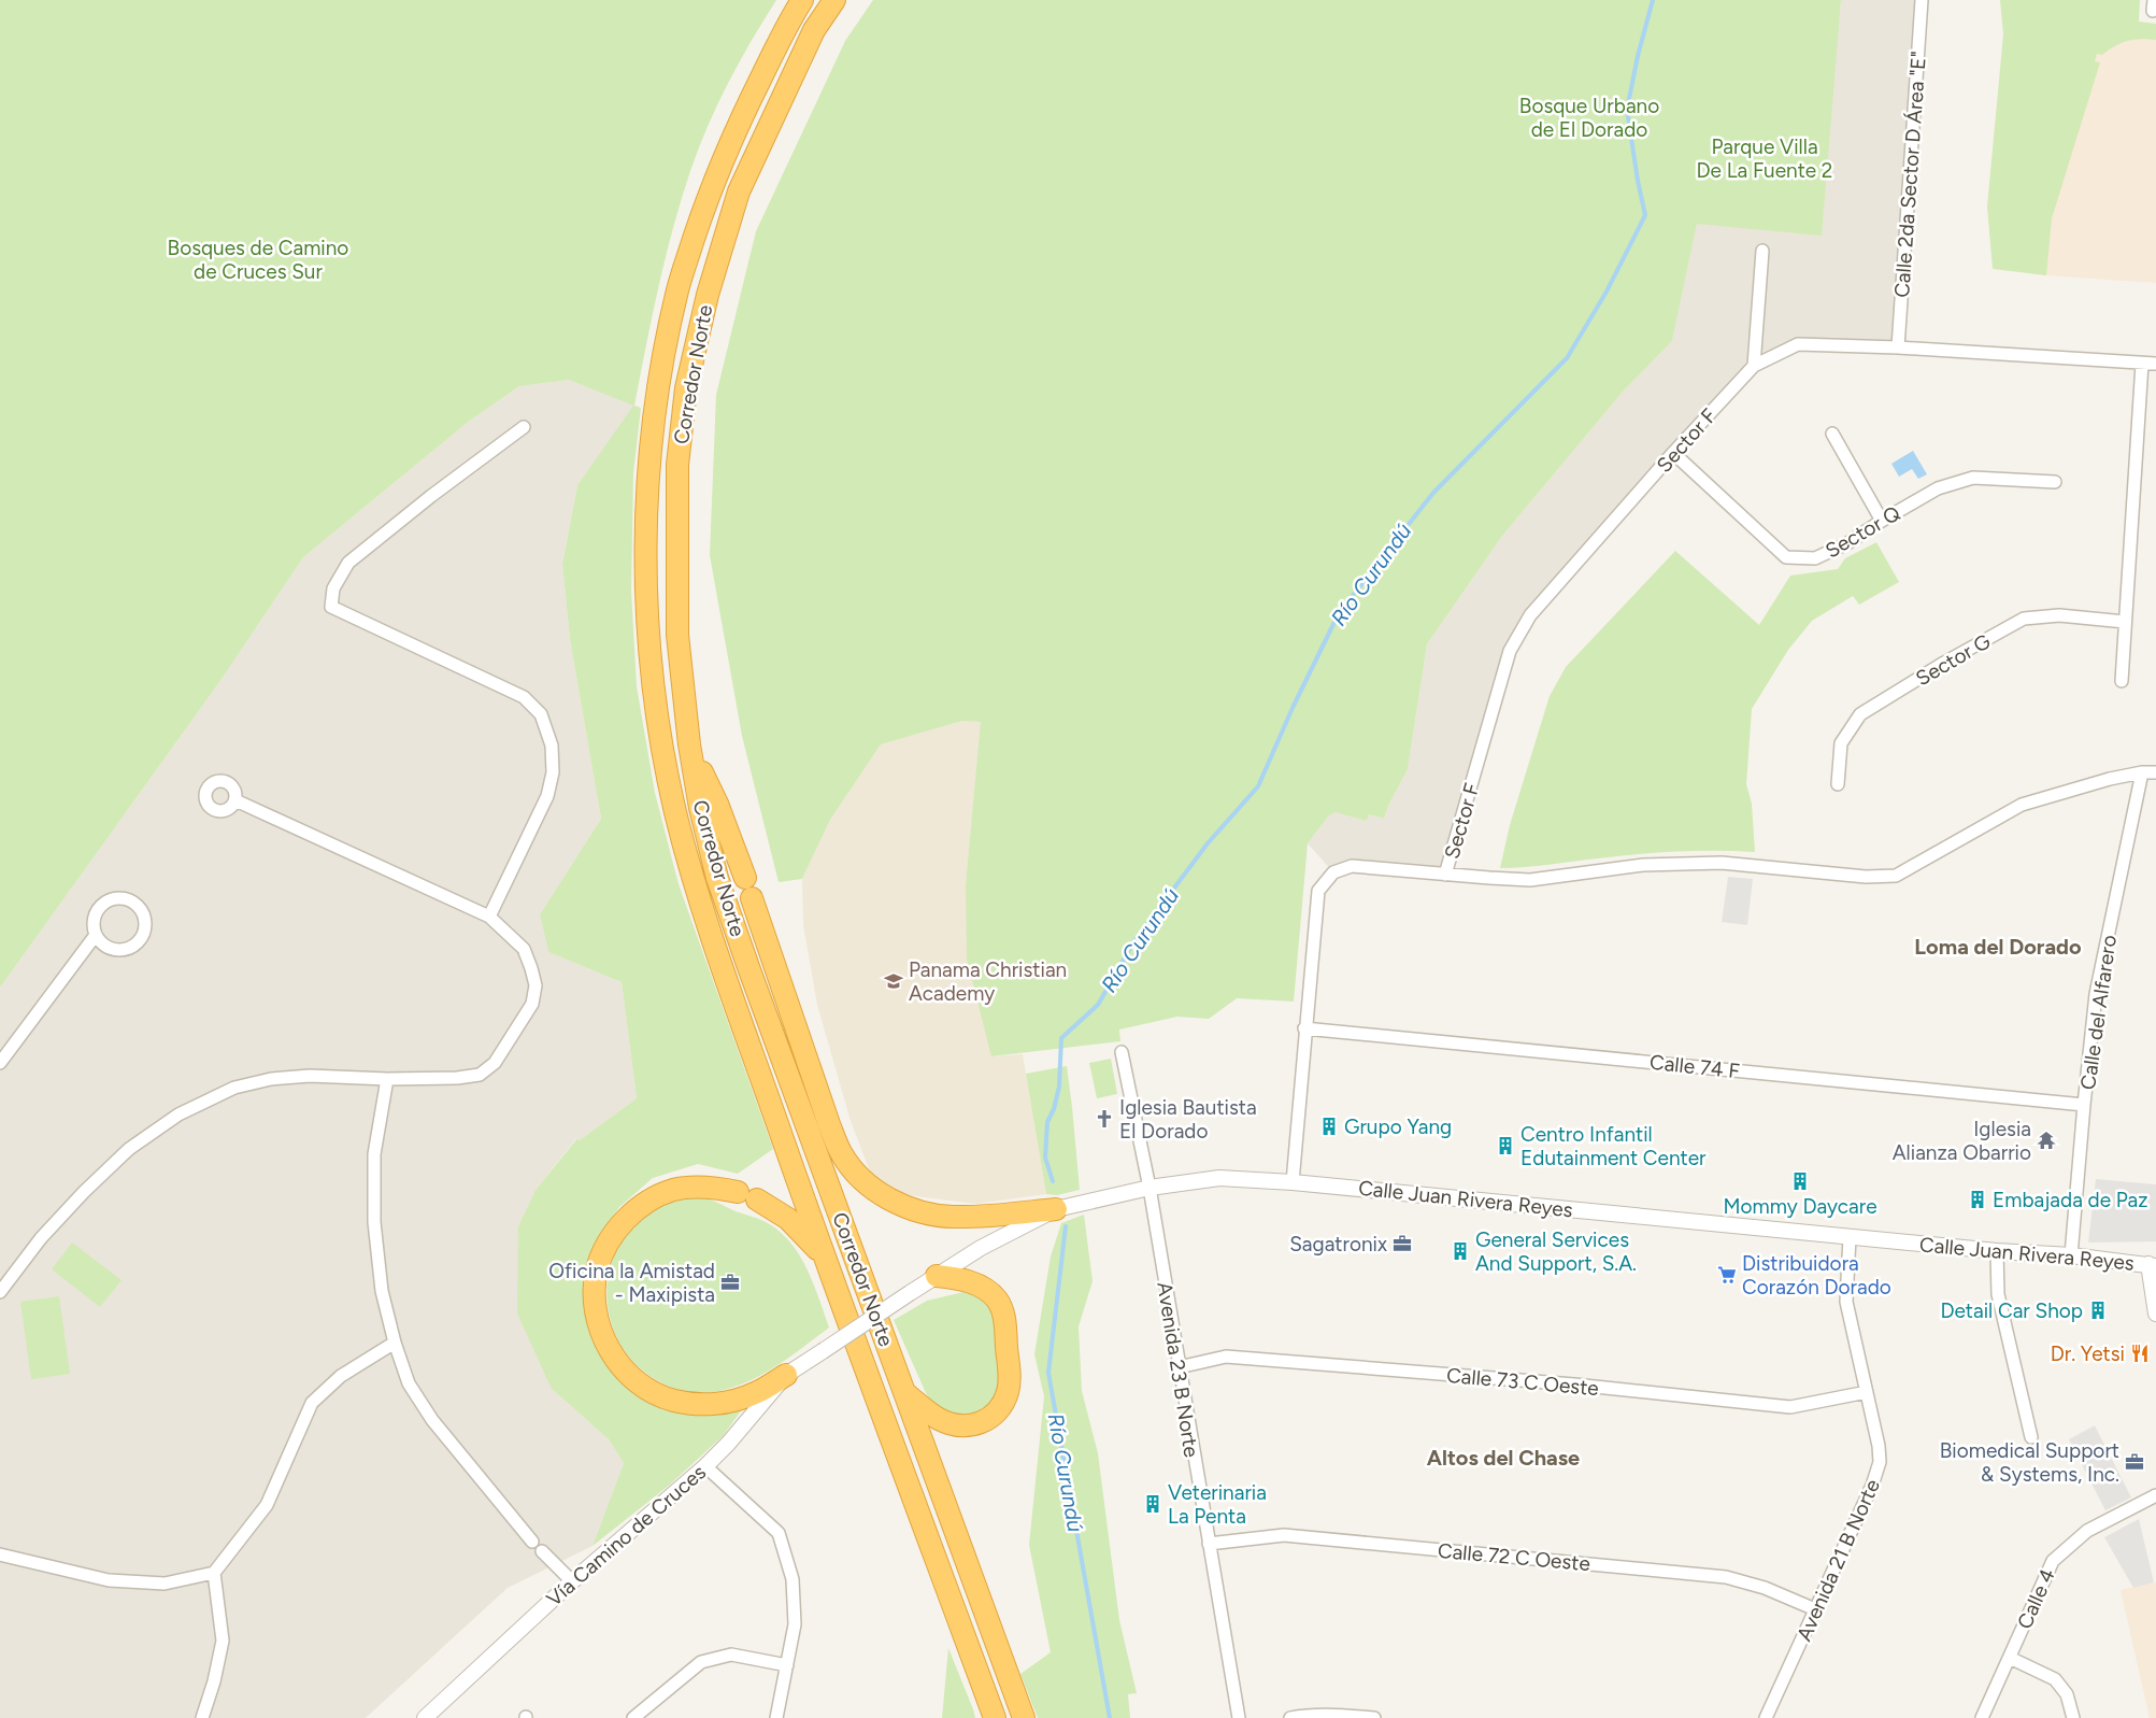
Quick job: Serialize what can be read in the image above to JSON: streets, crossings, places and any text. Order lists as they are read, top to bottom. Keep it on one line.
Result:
{"streets":{"highway":["Corredor Norte"],"street":["Calle 2da Sector D Área \"E\"","Sector F","Sector Q","Sector G","Calle del Alfarero","Calle 74 F","Calle Juan Rivera Reyes","Avenida 23 B Norte","Calle 73 C Oeste","Vía Camino de Cruces","Calle 72 C Oeste","Avenida 21 B Norte","Calle 4"]},"crossings":[["Calle 2da Sector D Área \"E\"","Sector F"],["Sector F","Sector Q"],["Calle del Alfarero","Calle 74 F"],["Calle del Alfarero","Calle Juan Rivera Reyes"],["Calle Juan Rivera Reyes","Avenida 23 B Norte"],["Calle Juan Rivera Reyes","Vía Camino de Cruces"],["Calle Juan Rivera Reyes","Avenida 21 B Norte"],["Avenida 23 B Norte","Calle 73 C Oeste"],["Avenida 23 B Norte","Calle 72 C Oeste"],["Calle 73 C Oeste","Avenida 21 B Norte"],["Calle 72 C Oeste","Avenida 21 B Norte"]],"districts":["Loma del Dorado","Altos del Chase"],"water":["Río Curundú"],"parks":["Bosque Urbano de El Dorado","Parque Villa De La Fuente 2","Bosques de Camino de Cruces Sur"],"places":{"school or university":["Panama Christian Academy"],"church":["Iglesia Bautista El Dorado"],"building":["Grupo Yang","Centro Infantil Edutainment Center","Mommy Daycare","Embajada de Paz","General Services And Support, S.A.","Detail Car Shop","Veterinaria La Penta"],"temple":["Iglesia Alianza Obarrio"],"office":["Sagatronix","Oficina la Amistad - Maxipista","Biomedical Support & Systems, Inc."],"supermarket":["Distribuidora Corazón Dorado"],"restaurant":["Dr. Yetsi"]}}
